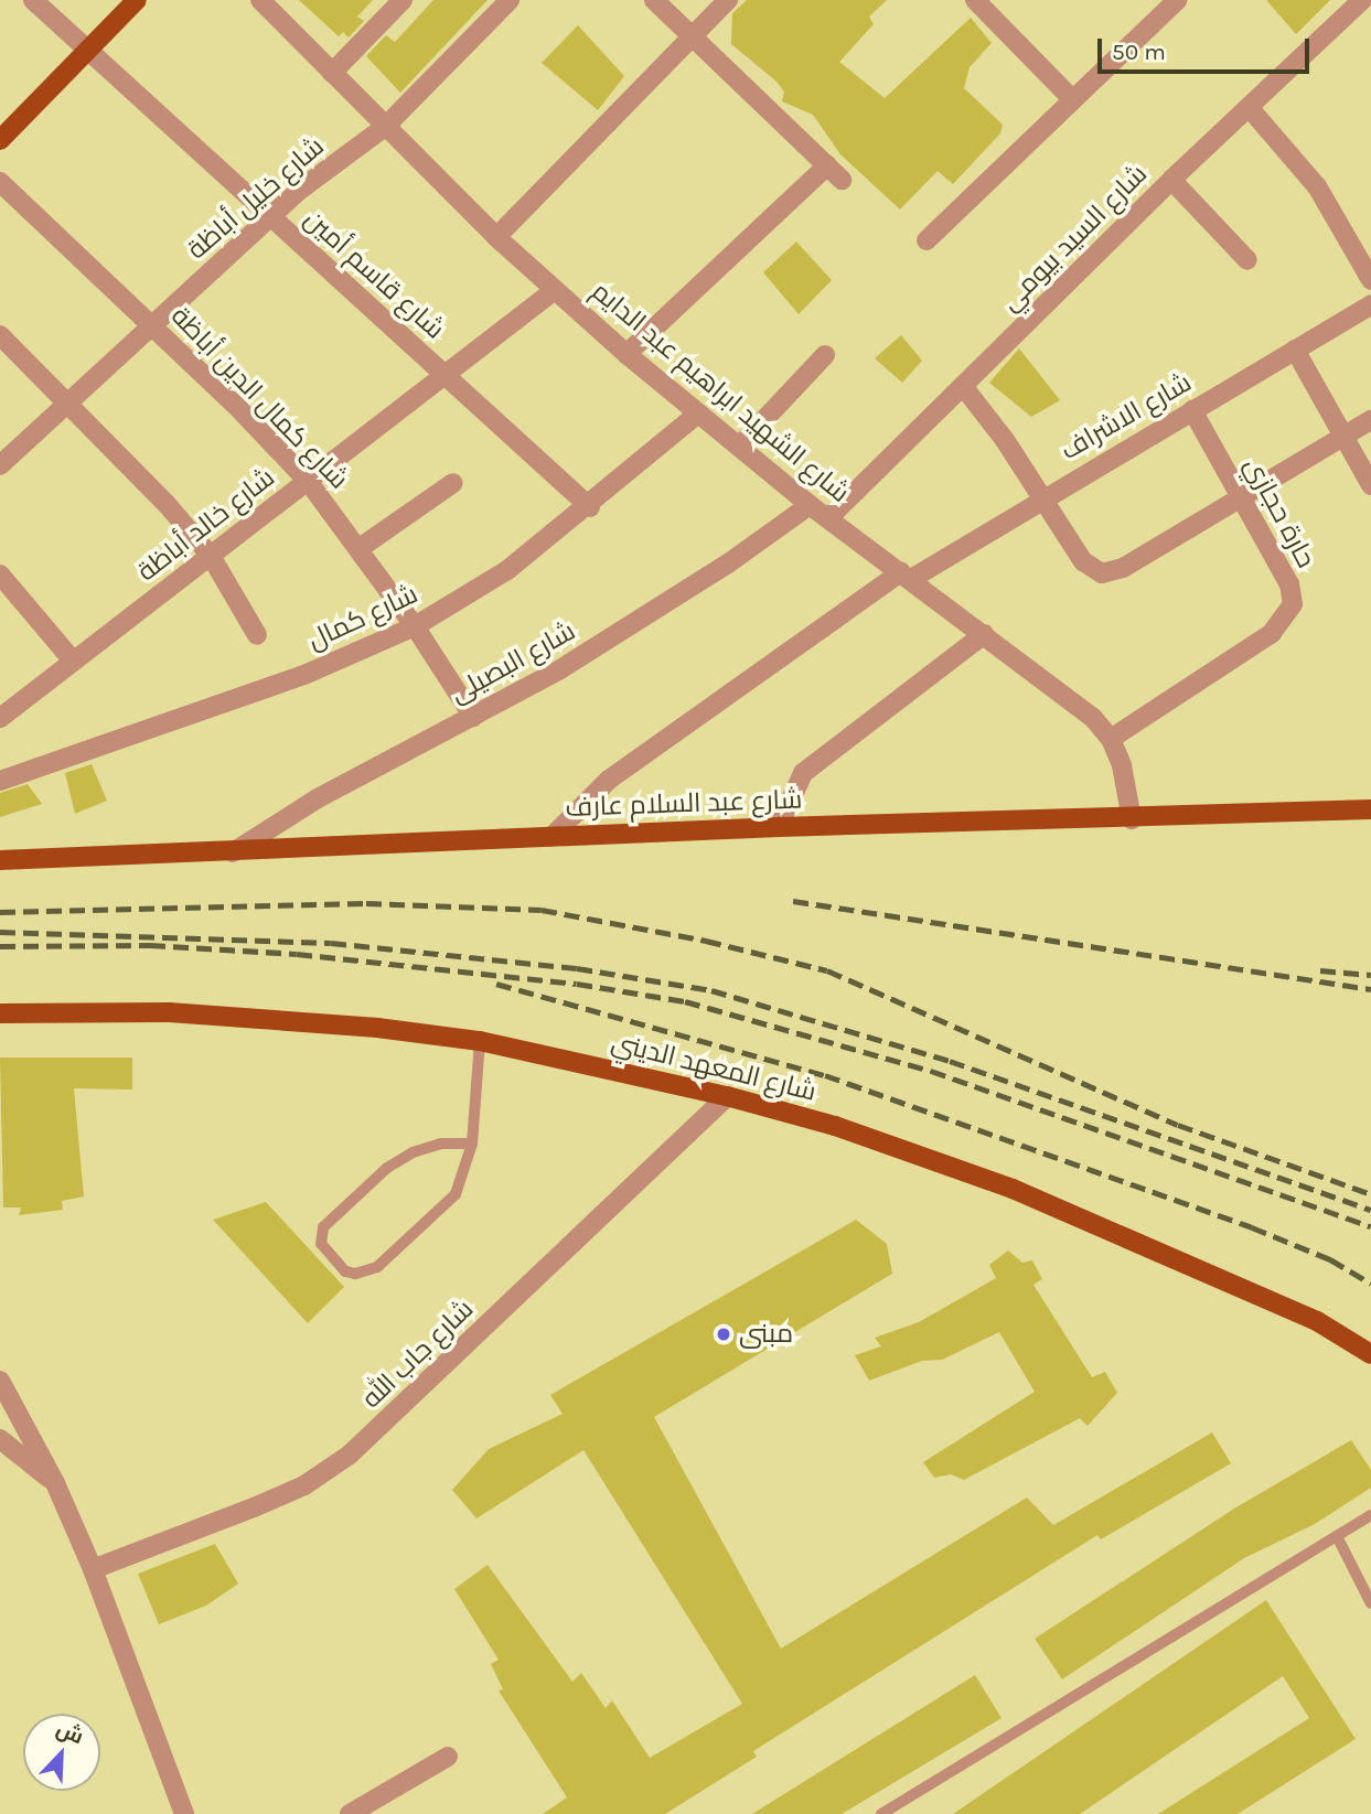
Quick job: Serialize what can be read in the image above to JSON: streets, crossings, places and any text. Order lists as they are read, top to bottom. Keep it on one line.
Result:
{"streets":{"main road":["شارع عبد السلام عارف","شارع المعهد الديني"],"street":["شارع خليل أباظة","شارع السيد بيومي","شارع قاسم أمين","شارع الشهيد ابراهيم عبد الدايم","شارع كمال الدين أباظة","شارع الاشراف","حارة حجازي","شارع خالد أباظة","شارع كمال","شارع البصيلى","شارع جاب الله"]},"crossings":[["شارع خليل أباظة","شارع قاسم أمين"],["شارع خليل أباظة","شارع الشهيد ابراهيم عبد الدايم"],["شارع خليل أباظة","شارع كمال الدين أباظة"],["شارع السيد بيومي","شارع الشهيد ابراهيم عبد الدايم"],["شارع قاسم أمين","شارع خالد أباظة"],["شارع قاسم أمين","شارع كمال"],["شارع الشهيد ابراهيم عبد الدايم","شارع الاشراف"],["شارع الشهيد ابراهيم عبد الدايم","حارة حجازي"],["شارع الشهيد ابراهيم عبد الدايم","شارع خالد أباظة"],["شارع الشهيد ابراهيم عبد الدايم","شارع كمال"],["شارع الشهيد ابراهيم عبد الدايم","شارع البصيلى"],["شارع الشهيد ابراهيم عبد الدايم","شارع عبد السلام عارف"],["شارع كمال الدين أباظة","شارع خالد أباظة"],["شارع كمال الدين أباظة","شارع كمال"],["شارع كمال الدين أباظة","شارع البصيلى"],["شارع الاشراف","حارة حجازي"],["شارع الاشراف","شارع عبد السلام عارف"],["شارع البصيلى","شارع عبد السلام عارف"],["شارع المعهد الديني","شارع جاب الله"]],"places":["مبنى"],"scale_bar":"50 m","north":"top right"}
